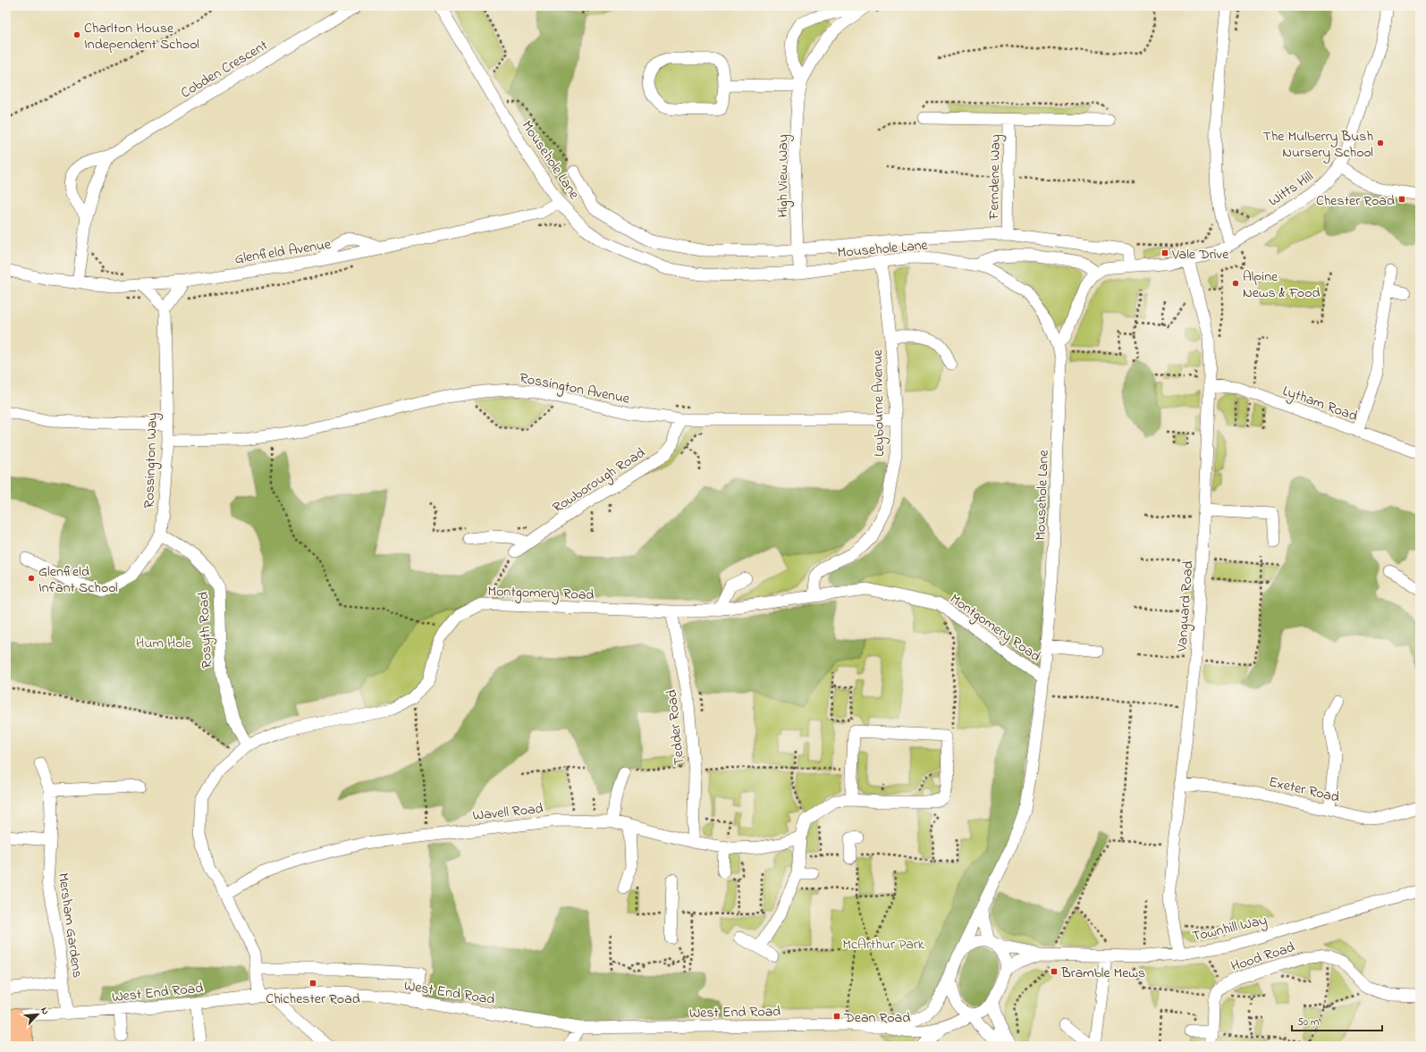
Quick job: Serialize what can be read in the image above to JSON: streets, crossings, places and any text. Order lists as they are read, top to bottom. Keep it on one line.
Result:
{"streets":{"street":["Cobden Crescent","Mousehole Lane","High View Way","Ferndene Way","Witts Hill","Glenfield Avenue","Rossington Avenue","Lytham Road","Leybourne Avenue","Rossington Way","Rowborough Road","Montgomery Road","Vanguard Road","Rosyth Road","Tedder Road","Exeter Road","Wavell Road","Mersham Gardens","Townhill Way","Hood Road","West End Road"]},"crossings":[["Cobden Crescent","Glenfield Avenue"],["Mousehole Lane","High View Way"],["Mousehole Lane","Glenfield Avenue"],["Mousehole Lane","Leybourne Avenue"],["Mousehole Lane","Montgomery Road"],["Mousehole Lane","Townhill Way"],["Mousehole Lane","West End Road"],["Witts Hill","Vanguard Road"],["Rossington Avenue","Leybourne Avenue"],["Rossington Avenue","Rossington Way"],["Rossington Avenue","Rowborough Road"],["Lytham Road","Vanguard Road"],["Leybourne Avenue","Montgomery Road"],["Rossington Way","Rosyth Road"],["Montgomery Road","Rosyth Road"],["Montgomery Road","Tedder Road"],["Montgomery Road","Wavell Road"],["Montgomery Road","West End Road"],["Vanguard Road","Exeter Road"],["Vanguard Road","Townhill Way"],["Tedder Road","Wavell Road"],["Mersham Gardens","West End Road"],["Townhill Way","West End Road"]],"parks":["Hum Hole","McArthur Park"],"places":{"other":["Charlton House Independent School","The Mulberry Bush Nursery School","Alpine News & Food","Glenfield Infant School"],"transit":["Chester Road","Vale Drive","Bramble Mews","Chichester Road","Dean Road"]},"scale_bar":"50 m","north":"top right"}
